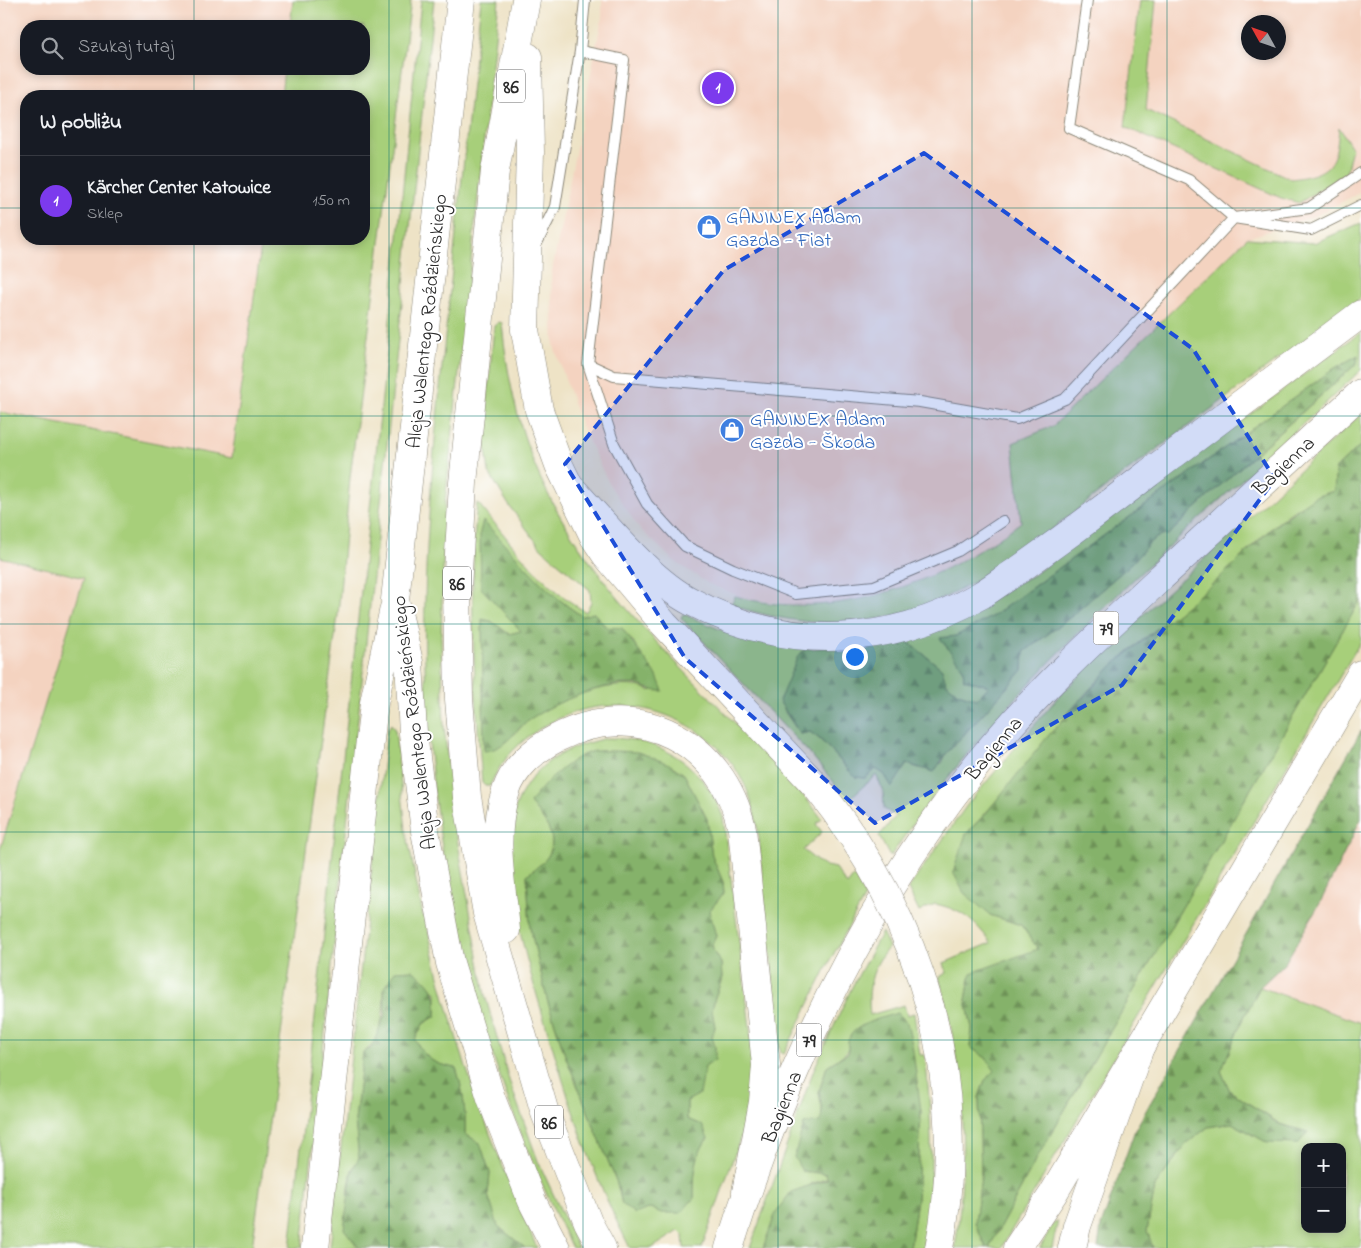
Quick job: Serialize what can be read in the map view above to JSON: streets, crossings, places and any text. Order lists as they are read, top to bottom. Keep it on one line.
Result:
{"streets":{"main road":["86","Aleja Walentego Roździeńskiego","Bagienna","79"]},"crossings":[["Bagienna","79"]],"places":{"shop":["GANINEX Adam Gazda - Fiat","GANINEX Adam Gazda - Škoda"]},"north":"top left","page":{"search":"Szukaj tutaj","pins":"1","heading":"W pobliżu","list":[{"mark":"1","name":"Kärcher Center Katowice","note":"Sklep","value":"150 m"}],"map_buttons":["+","−"]}}
